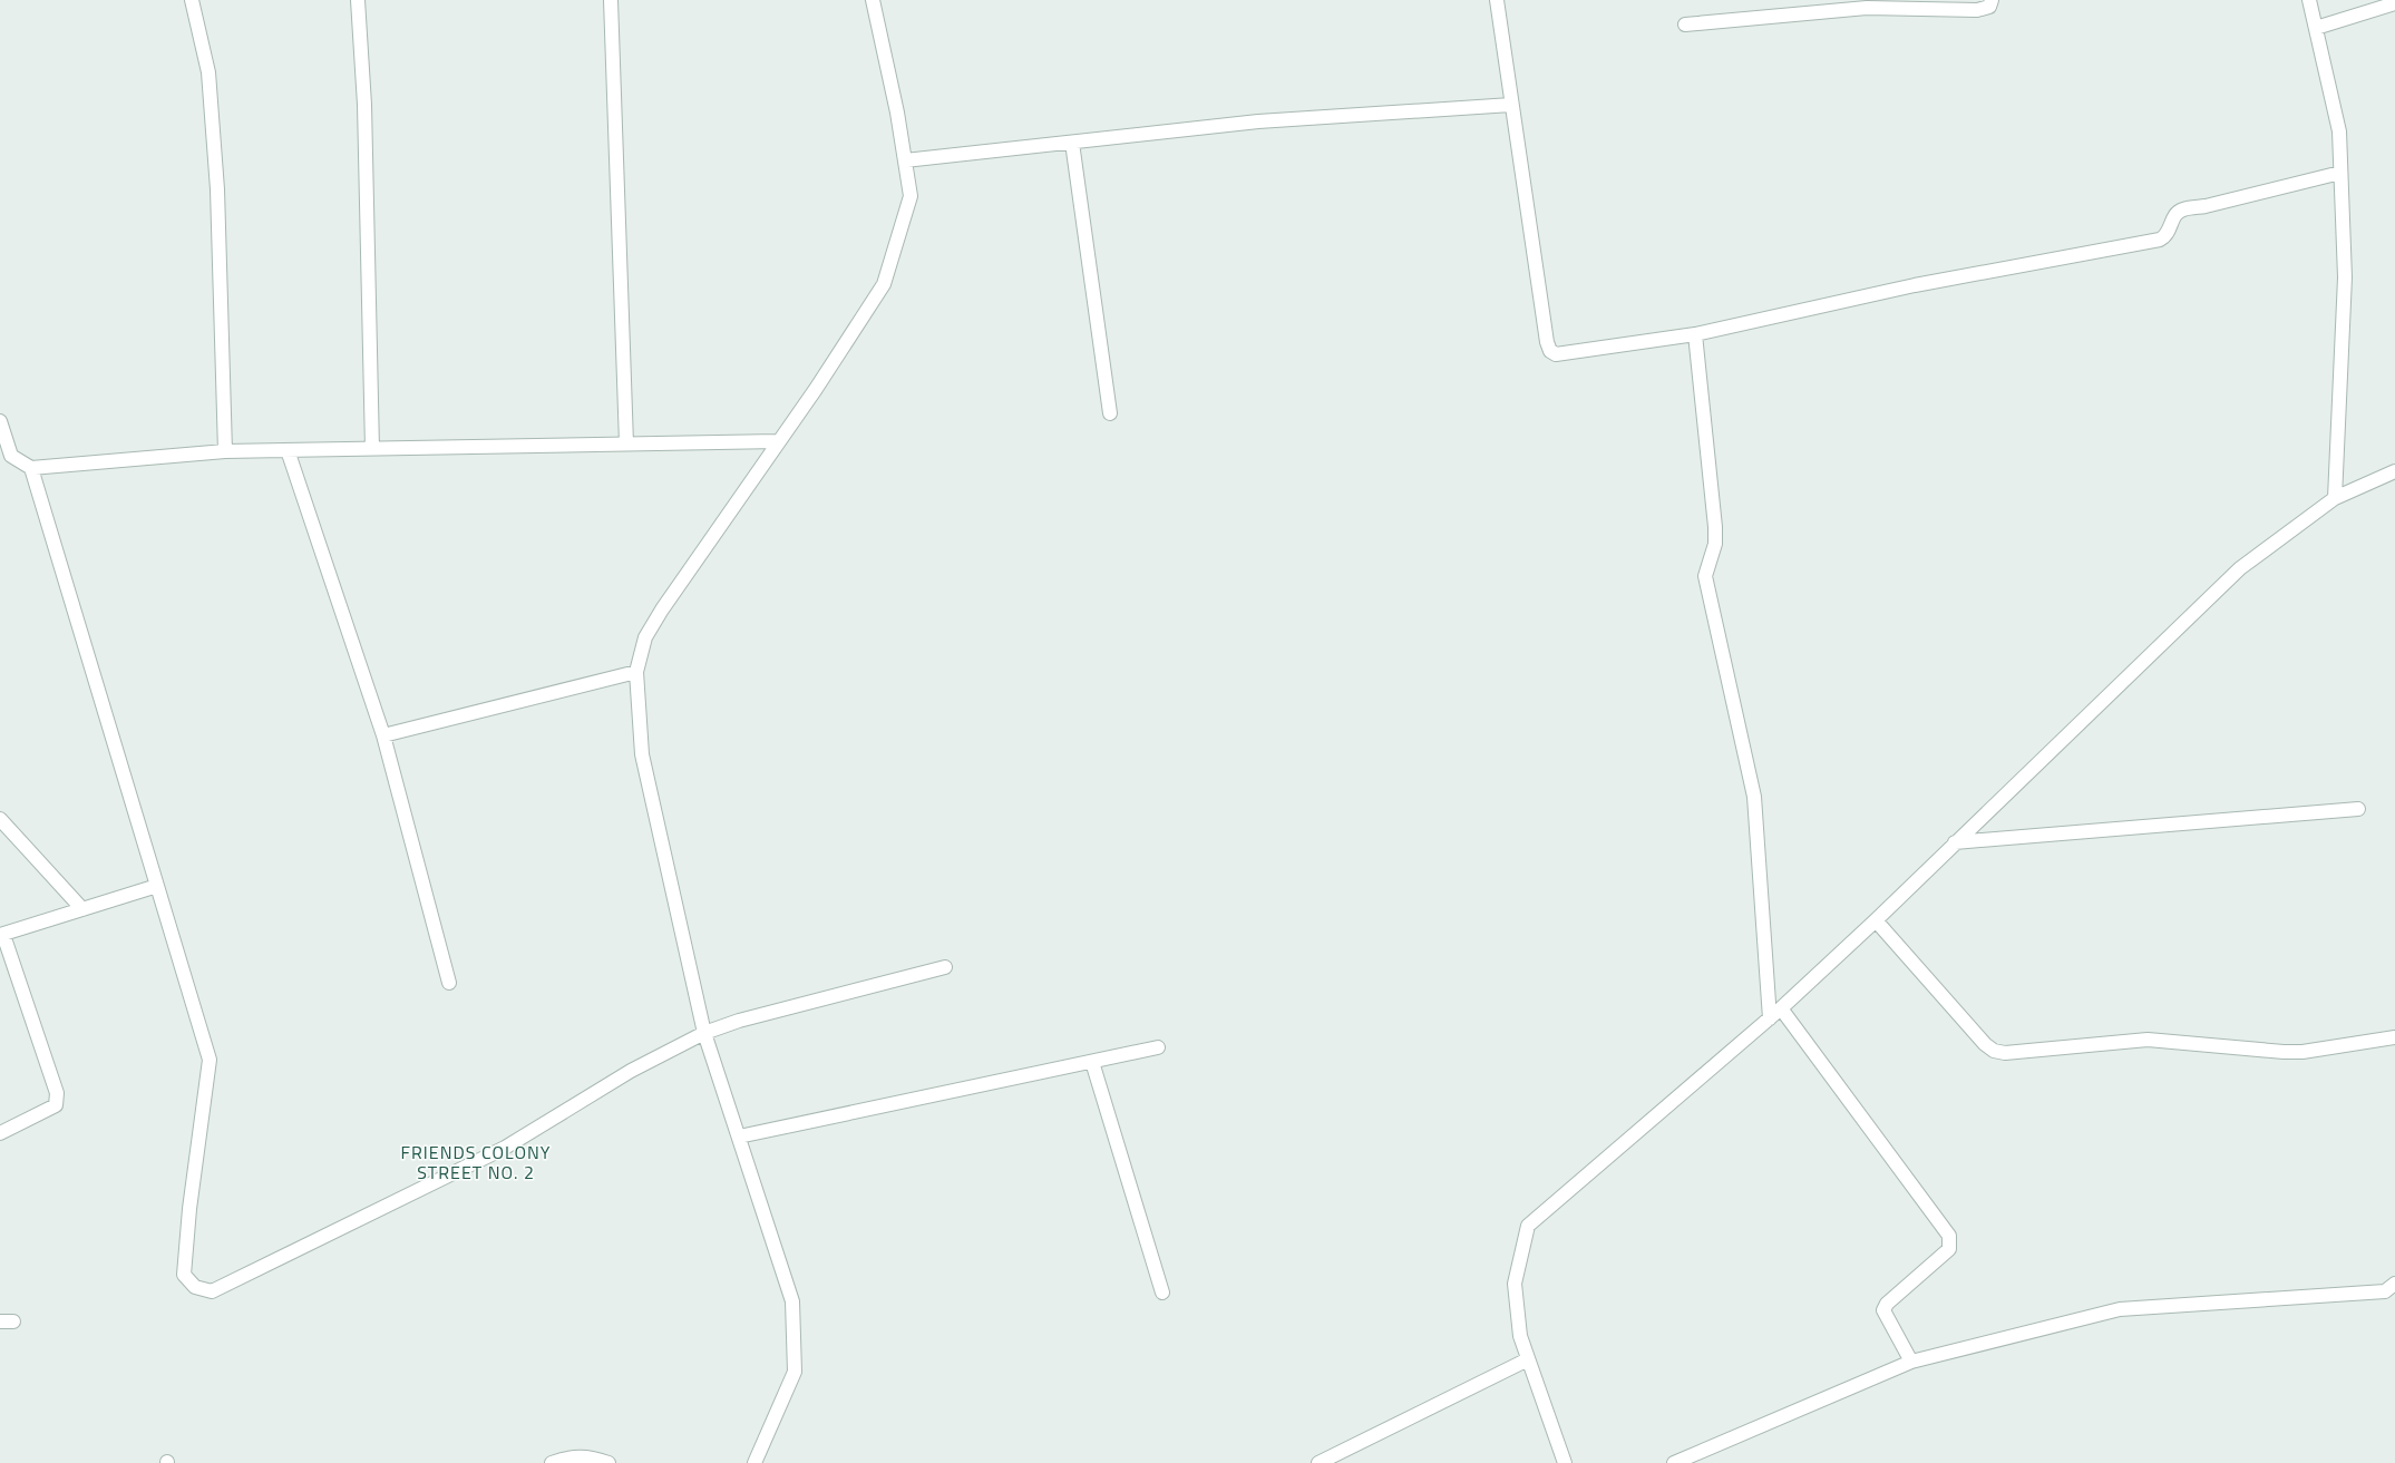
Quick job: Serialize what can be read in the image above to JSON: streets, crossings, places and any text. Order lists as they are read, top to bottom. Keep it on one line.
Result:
{"districts":["FRIENDS COLONY STREET NO. 2"]}
